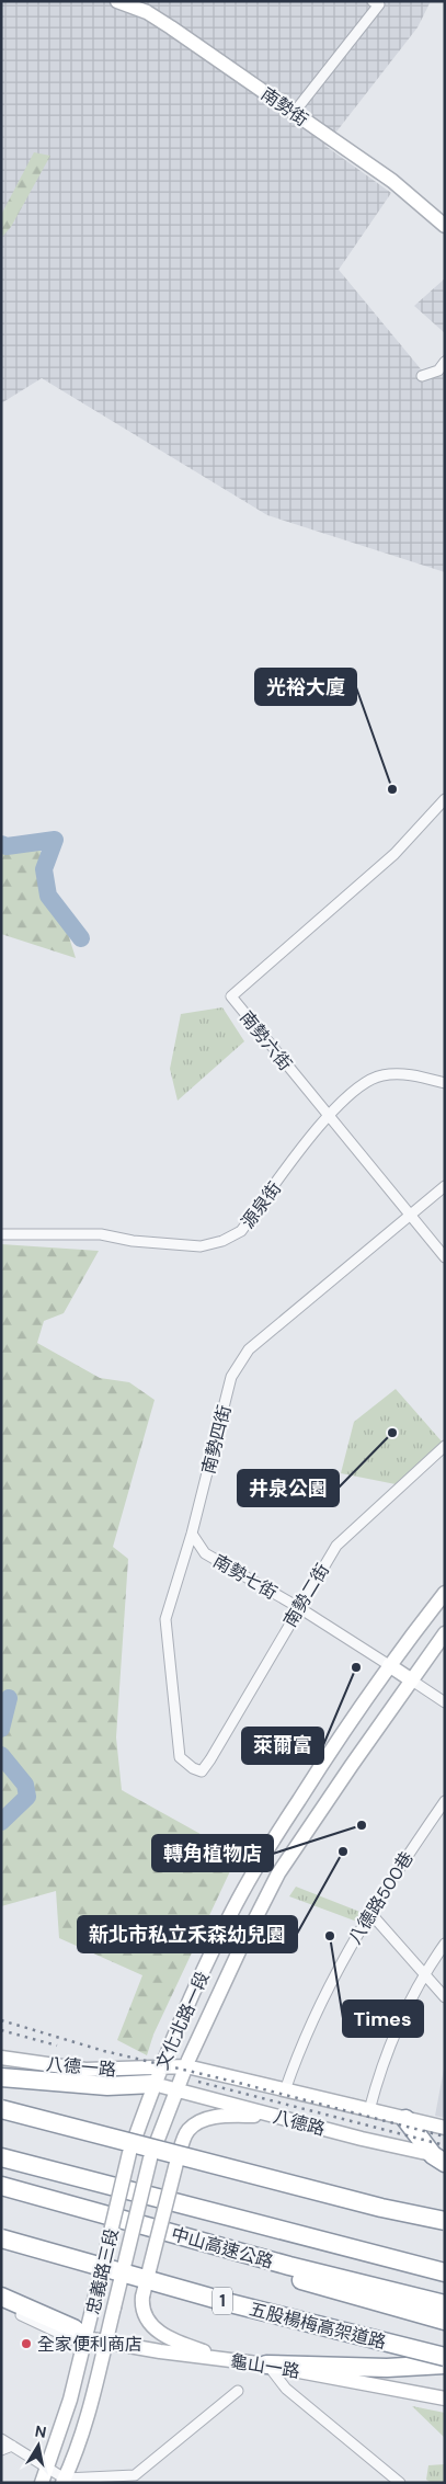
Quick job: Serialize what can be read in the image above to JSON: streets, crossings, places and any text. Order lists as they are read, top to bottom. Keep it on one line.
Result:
{"streets":{"highway":["中山高速公路","1","五股楊梅高架道路"],"street":["南勢街","南勢六街","源泉街","南勢四街","南勢七街","南勢二街","八德路500巷","文化北路一段","八德一路","八德路","忠義路三段","龜山一路"]},"crossings":[["南勢六街","源泉街"],["南勢六街","南勢四街"],["南勢四街","南勢七街"],["南勢四街","南勢二街"],["南勢七街","南勢二街"],["南勢七街","文化北路一段"],["八德路500巷","八德路"],["文化北路一段","八德一路"],["文化北路一段","八德路"],["文化北路一段","忠義路三段"],["八德一路","八德路"],["忠義路三段","龜山一路"]],"places":["光裕大廈","井泉公園","萊爾富","轉角植物店","新北市私立禾森幼兒園","Times","全家便利商店"],"north":"top"}
